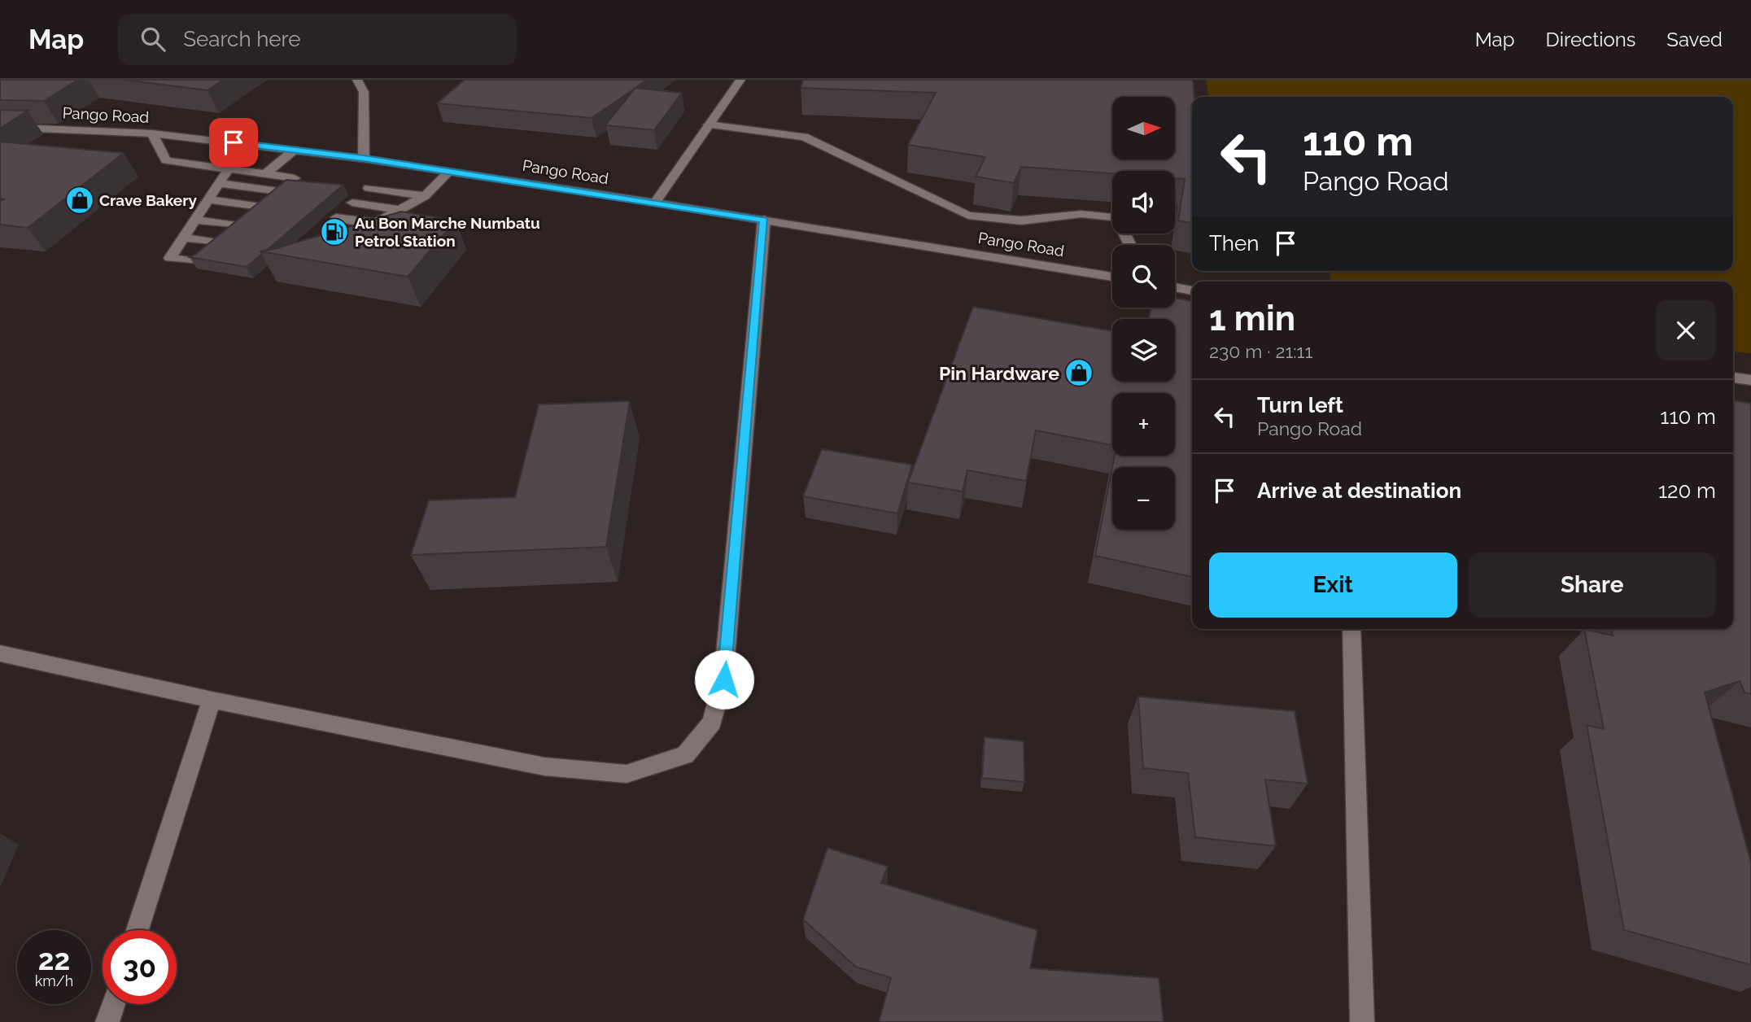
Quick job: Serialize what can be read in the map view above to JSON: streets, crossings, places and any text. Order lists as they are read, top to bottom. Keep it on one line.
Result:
{"streets":{"street":["Pango Road"]},"places":{"shop":["Crave Bakery","Pin Hardware"],"fuel station":["Au Bon Marche Numbatu Petrol Station"]},"north":"right","page":{"header":"Map","search":"Search here","nav":["Map","Directions","Saved"],"map_buttons":["+","−"],"turn":["110 m","Pango Road"],"then":"Then","heading":["1 min","230 m · 21:11"],"list":[{"name":"Turn left","note":"Pango Road","value":"110 m"},{"name":"Arrive at destination","value":"120 m"}],"buttons":["Exit","Share"],"speed":"22 km/h","limit":"30"}}
